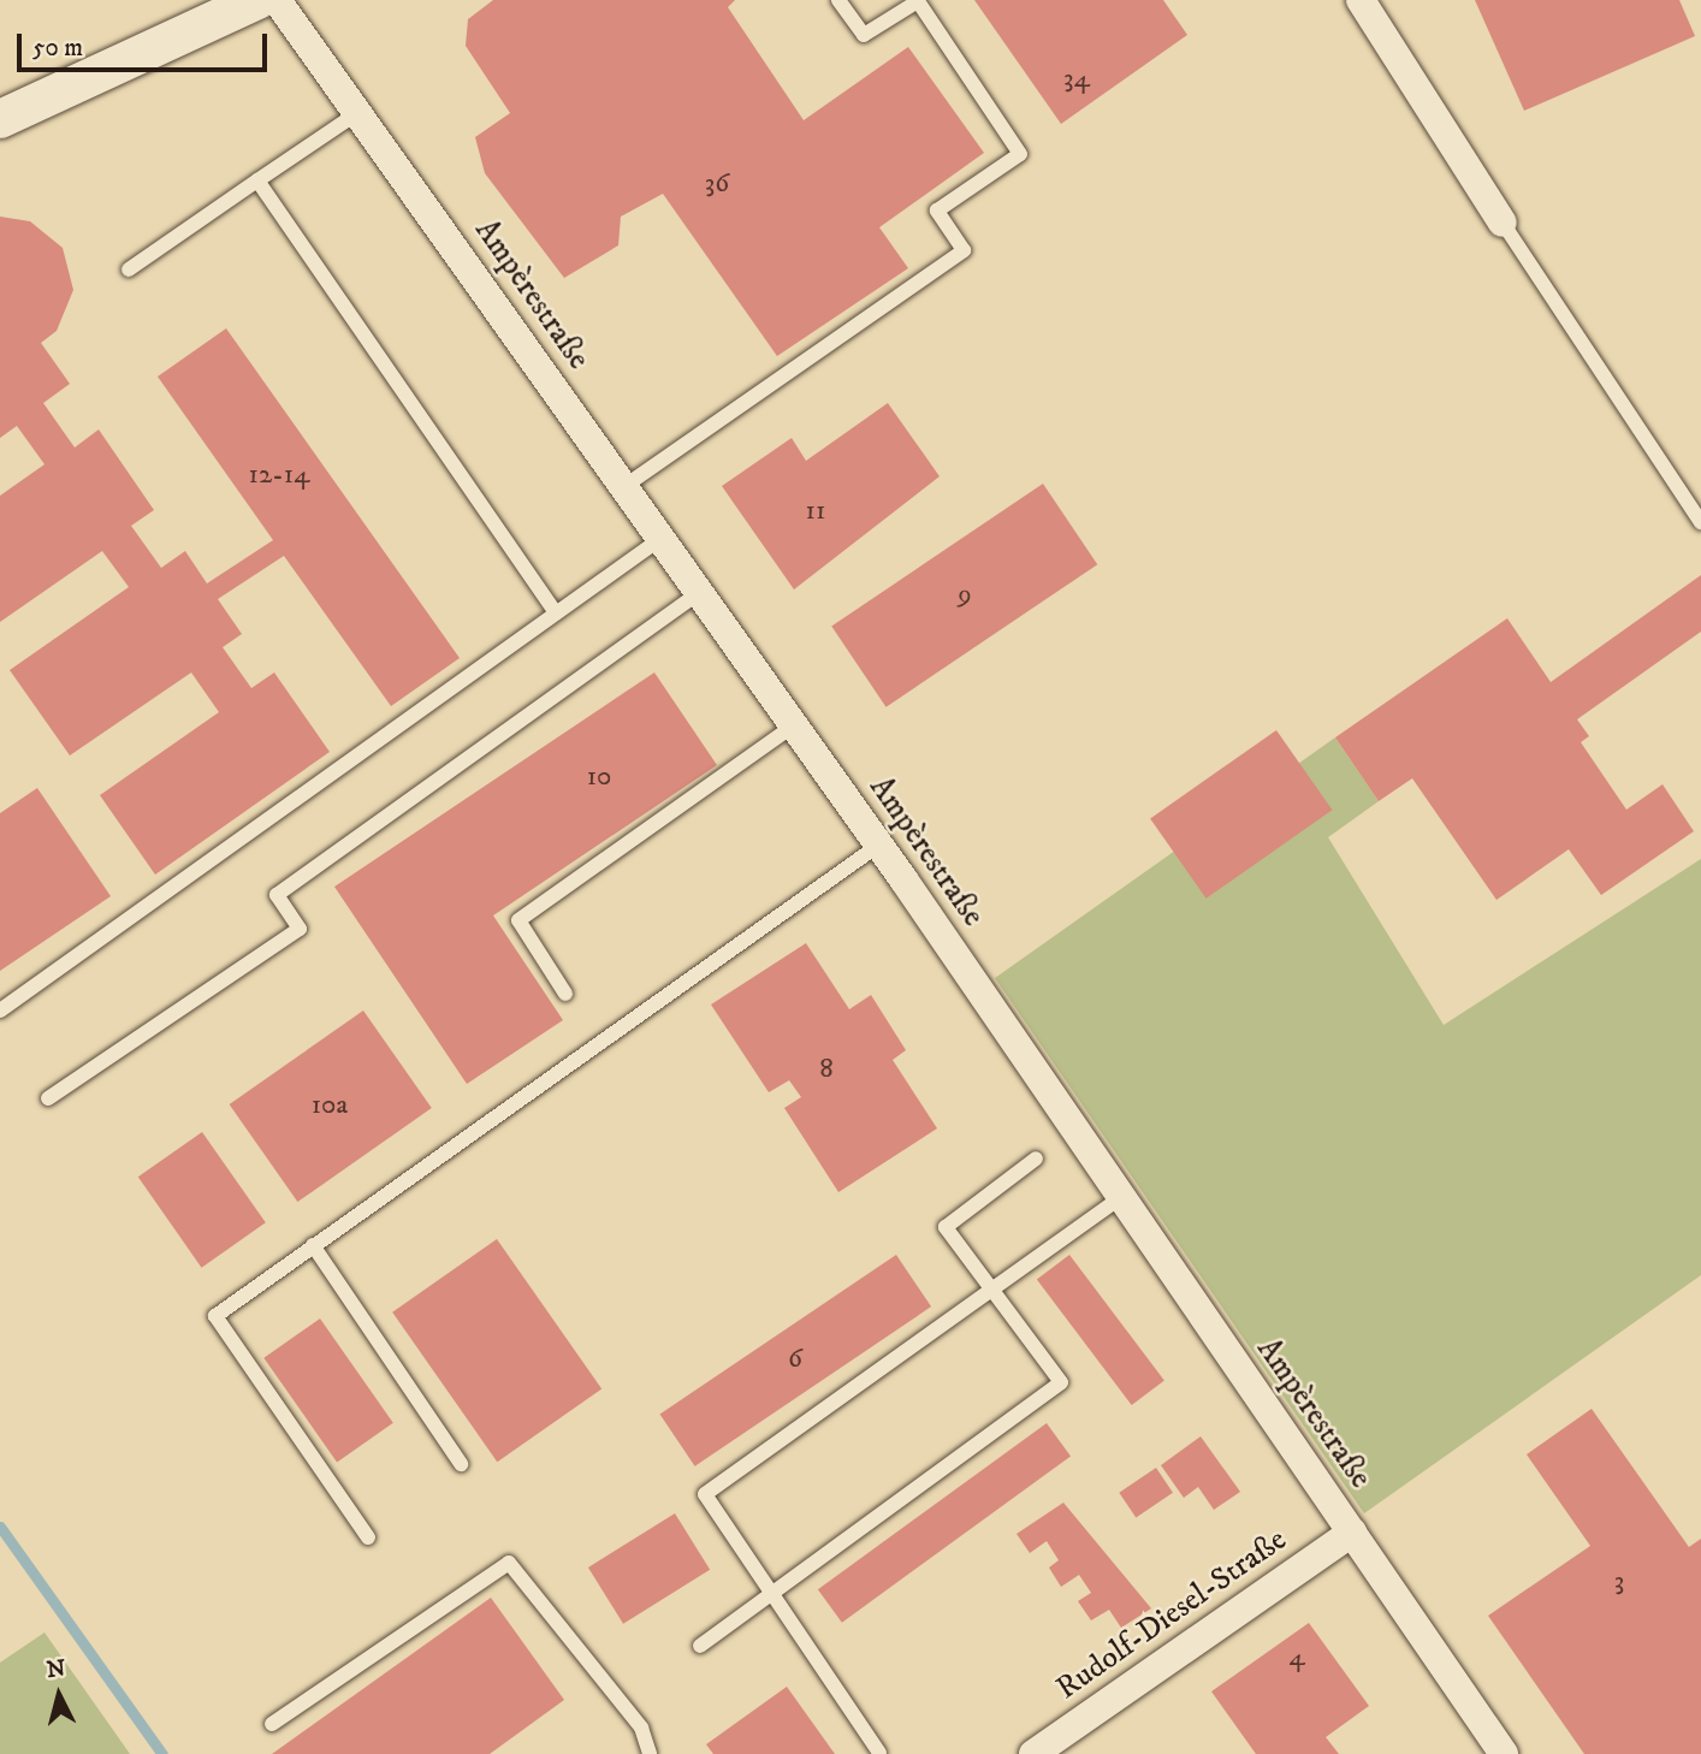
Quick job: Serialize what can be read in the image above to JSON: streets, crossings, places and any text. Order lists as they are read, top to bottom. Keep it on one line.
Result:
{"streets":{"street":["Ampèrestraße","Rudolf-Diesel-Straße"]},"crossings":[["Ampèrestraße","Rudolf-Diesel-Straße"]],"house_numbers":["34","36","12-14","11","9","10","8","10a","6","3","4"],"scale_bar":"50 m","north":"top"}
